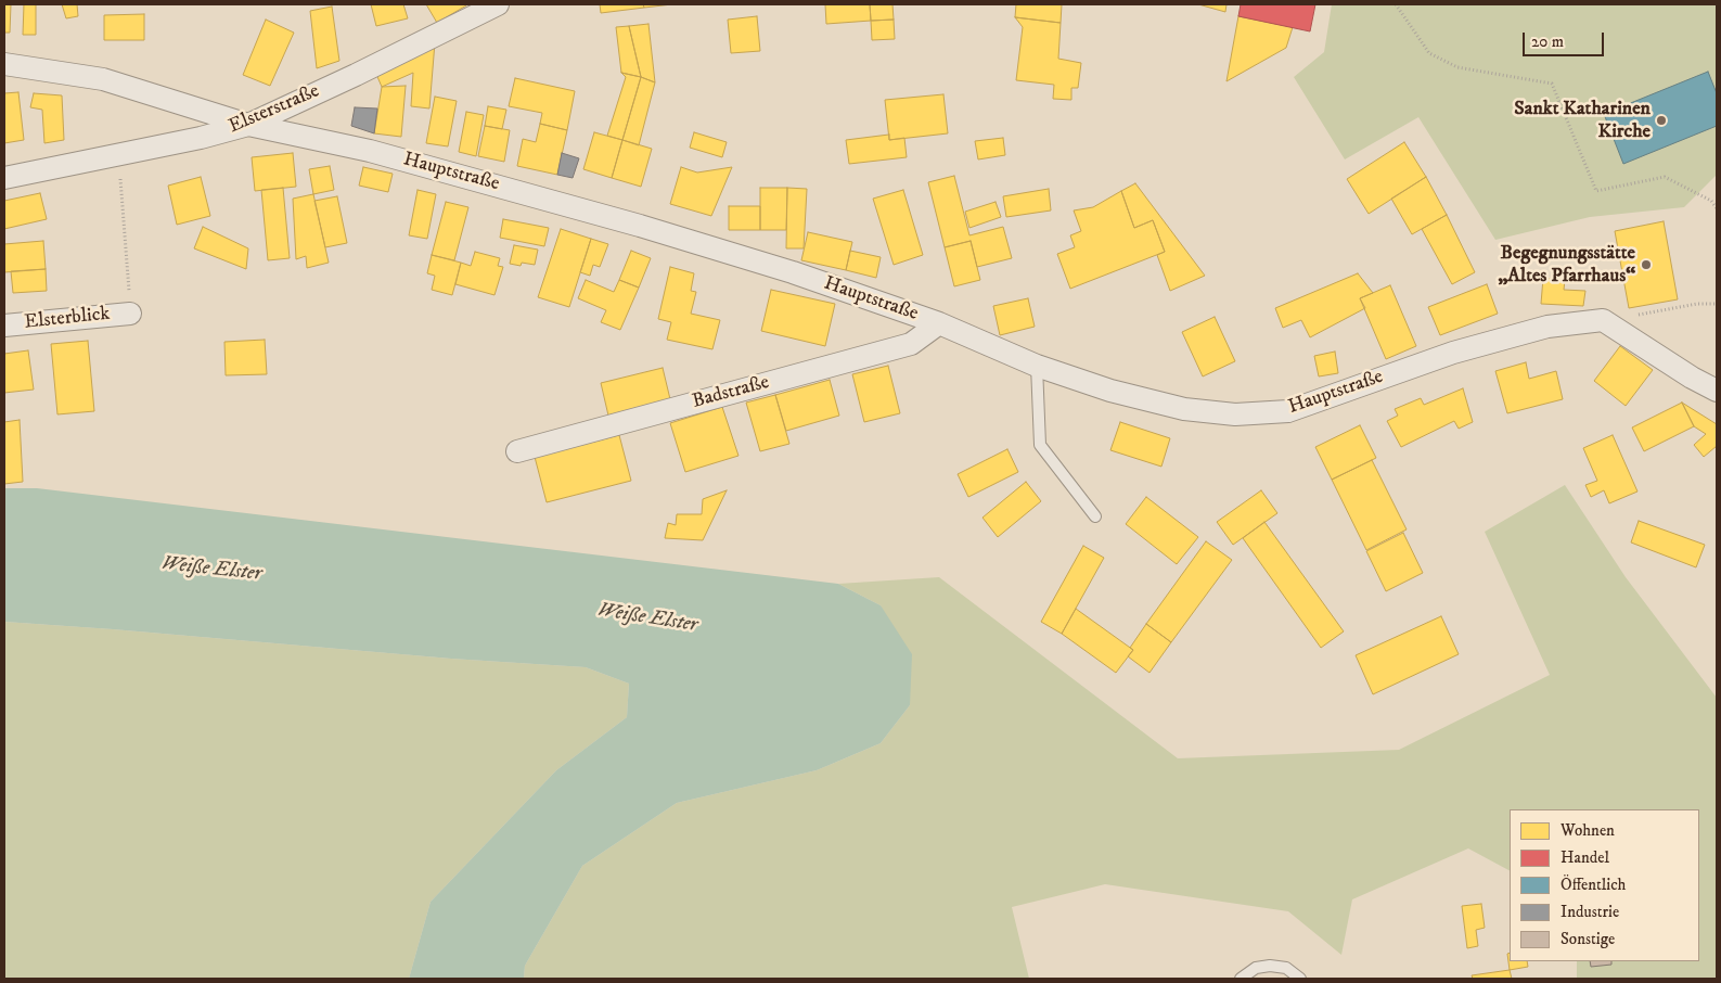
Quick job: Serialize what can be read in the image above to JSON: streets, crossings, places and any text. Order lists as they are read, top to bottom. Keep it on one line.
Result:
{"streets":{"street":["Elsterstraße","Hauptstraße","Elsterblick","Badstraße"]},"crossings":[["Elsterstraße","Hauptstraße"],["Hauptstraße","Badstraße"]],"water":["Weiße Elster"],"places":["Sankt Katharinen Kirche","Begegnungsstätte „Altes Pfarrhaus“"],"legend":["Wohnen","Handel","Öffentlich","Industrie","Sonstige"],"scale_bar":"20 m"}
